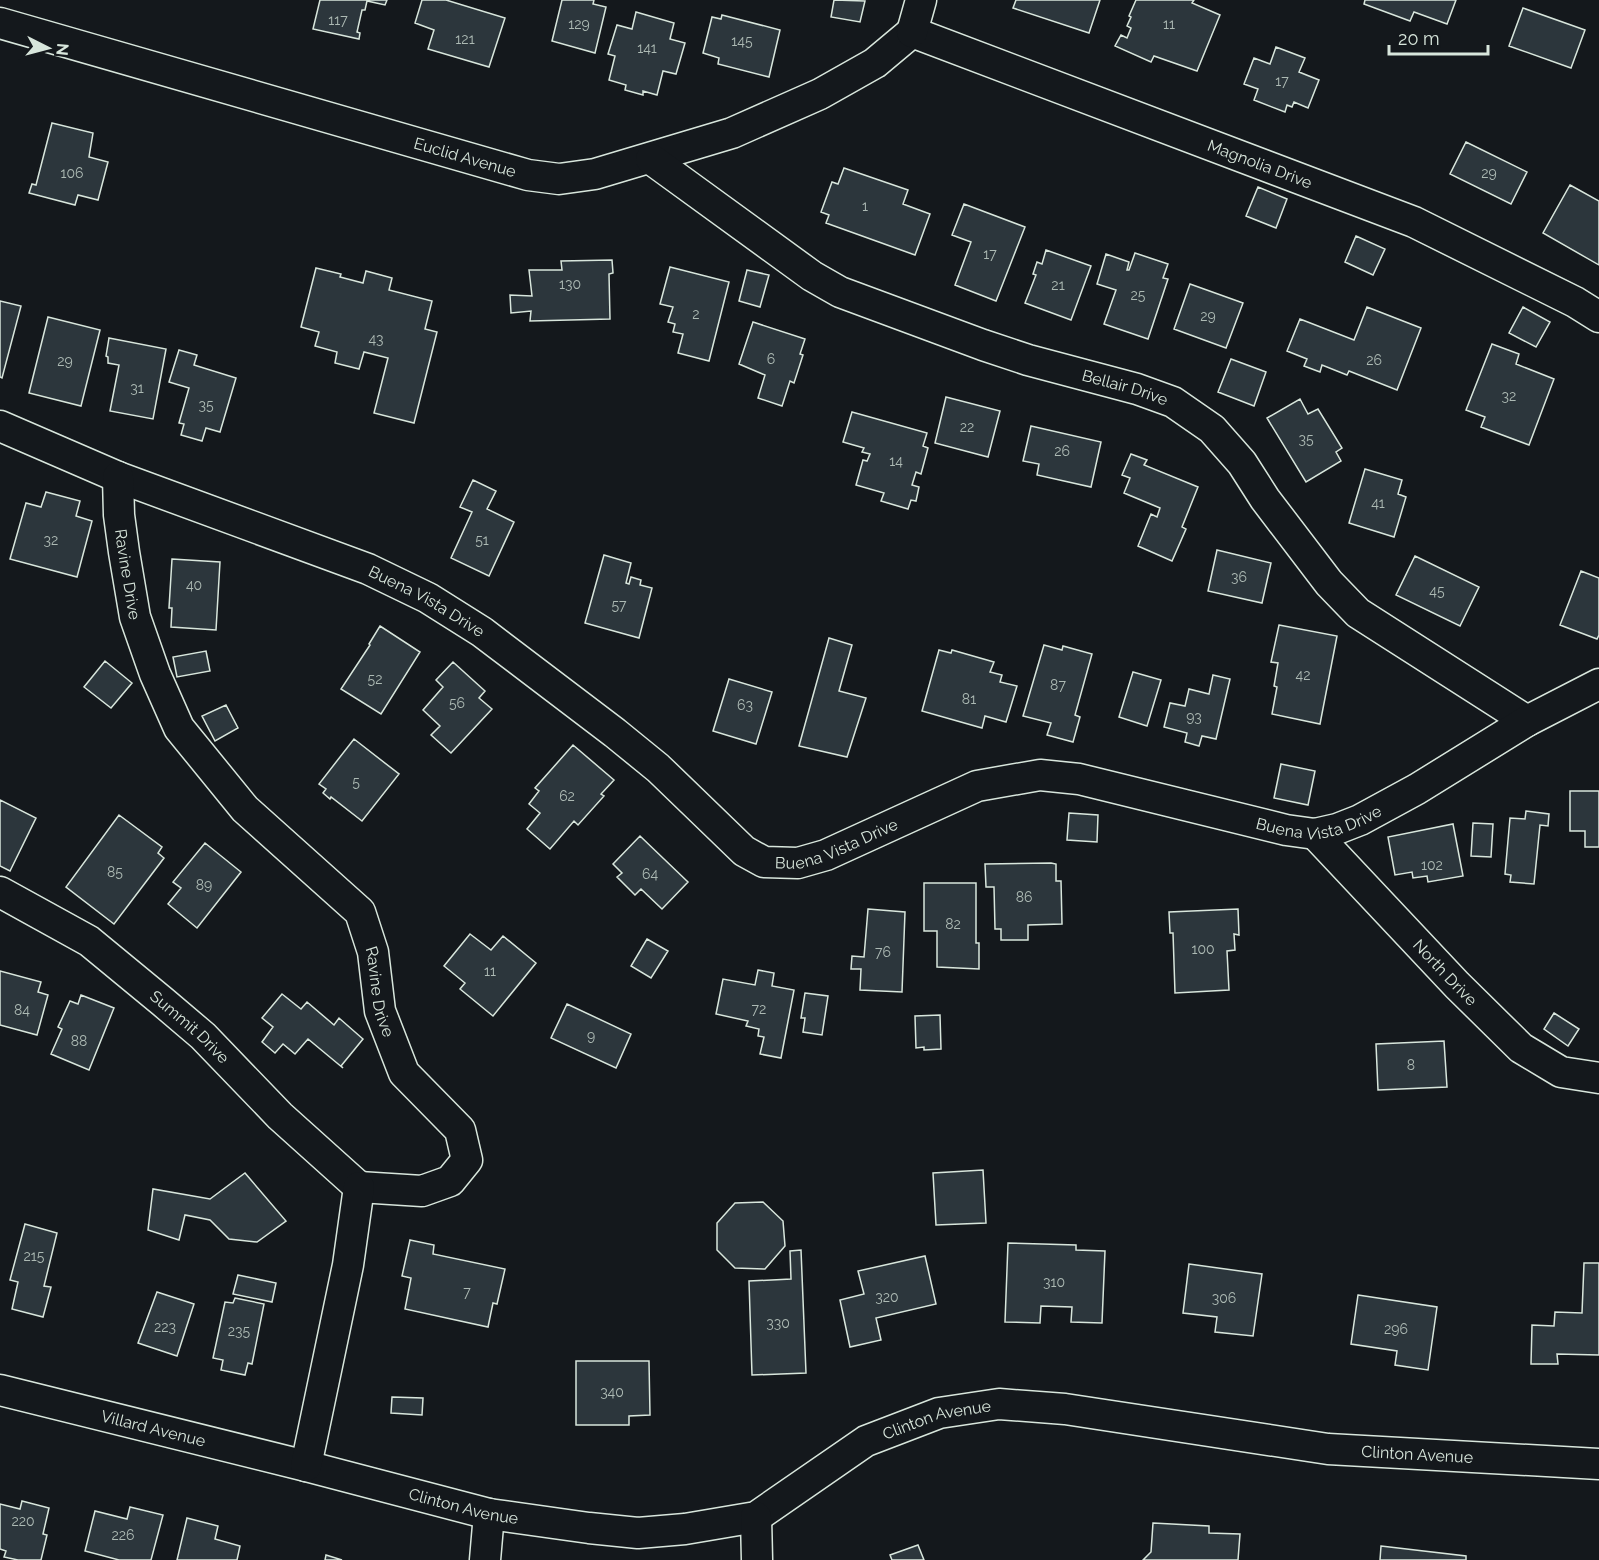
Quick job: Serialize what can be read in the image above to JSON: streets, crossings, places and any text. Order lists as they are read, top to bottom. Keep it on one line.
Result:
{"streets":{"street":["Euclid Avenue","Magnolia Drive","Bellair Drive","Ravine Drive","Buena Vista Drive","North Drive","Summit Drive","Clinton Avenue","Villard Avenue"]},"crossings":[["Euclid Avenue","Magnolia Drive"],["Euclid Avenue","Bellair Drive"],["Bellair Drive","Buena Vista Drive"],["Ravine Drive","Buena Vista Drive"],["Ravine Drive","Summit Drive"],["Buena Vista Drive","North Drive"],["Clinton Avenue","Villard Avenue"]],"house_numbers":["117","129","11","121","145","141","17","106","29","1","17","130","21","25","2","29","43","6","26","29","31","32","35","22","35","26","14","41","32","51","36","40","45","57","42","52","87","81","56","63","93","5","62","102","85","64","89","86","82","100","76","11","72","84","9","88","8","215","310","7","320","306","330","223","296","235","340","220","226"],"scale_bar":"20 m","north":"right"}
